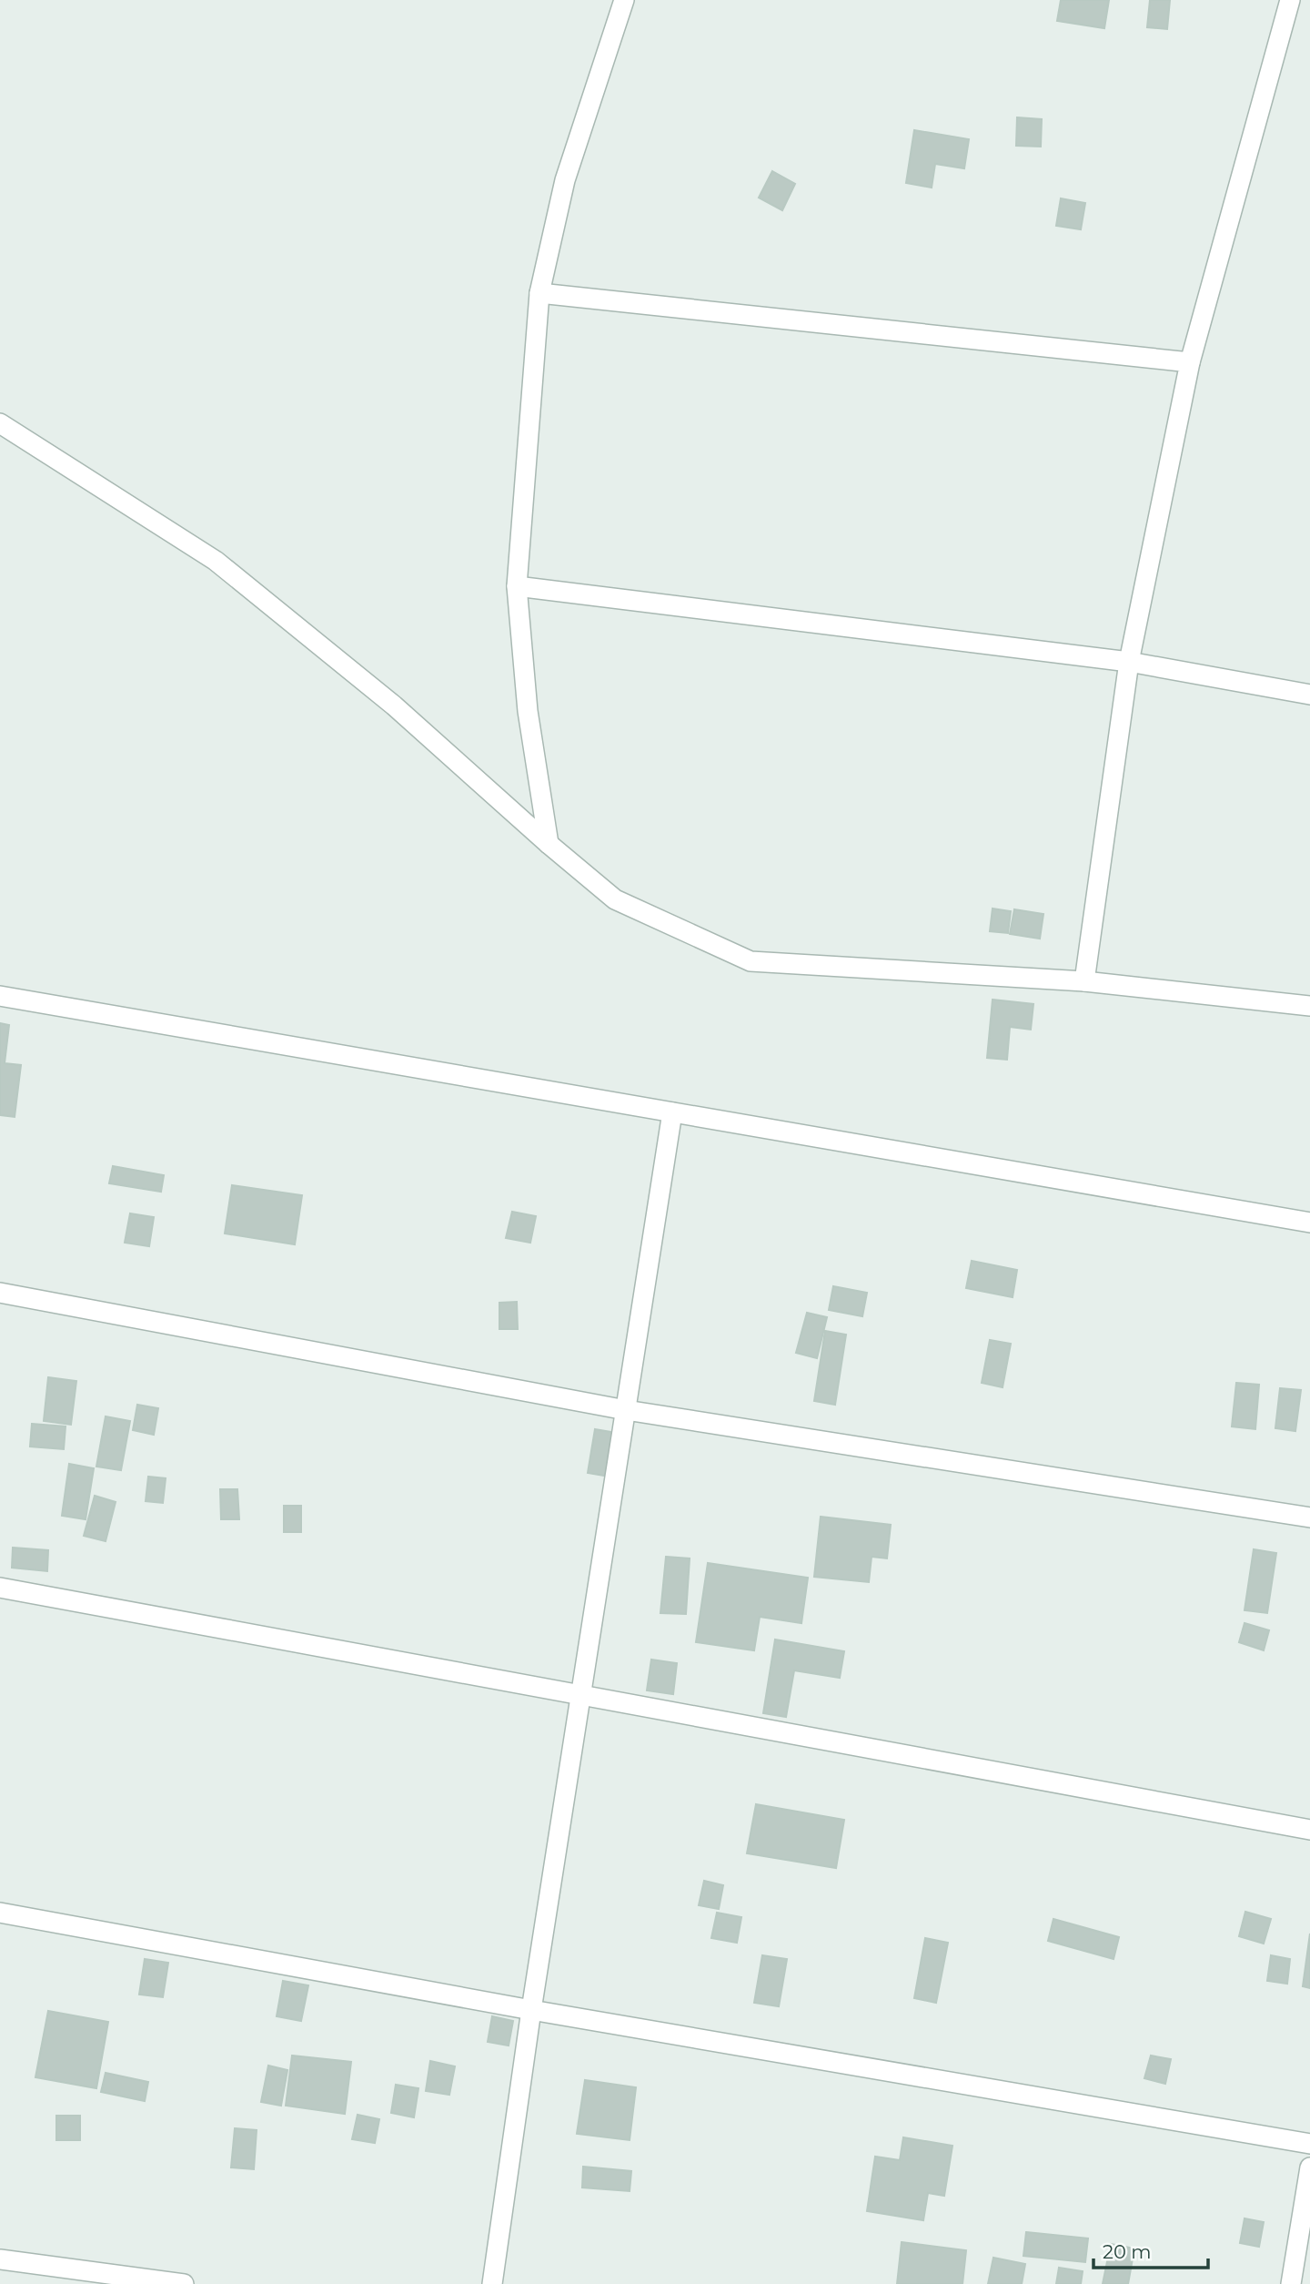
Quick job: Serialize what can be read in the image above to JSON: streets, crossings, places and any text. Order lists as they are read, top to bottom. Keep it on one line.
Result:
{"scale_bar":"20 m"}
